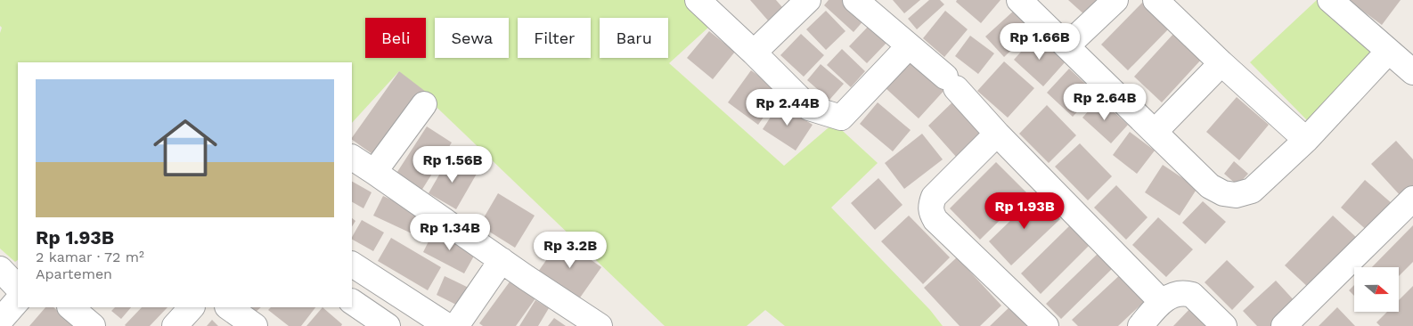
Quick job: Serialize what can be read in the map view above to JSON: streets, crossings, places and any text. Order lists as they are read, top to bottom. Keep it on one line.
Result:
{"north":"right","page":{"chip":["Beli","Sewa","Filter","Baru"],"price":["Rp 1.66B","Rp 2.64B","Rp 2.44B","Rp 1.56B","Rp 1.93B","Rp 1.34B","Rp 3.2B"],"list":[{"name":"Rp 1.93B","note":"2 kamar · 72 m² · Apartemen"}]}}
